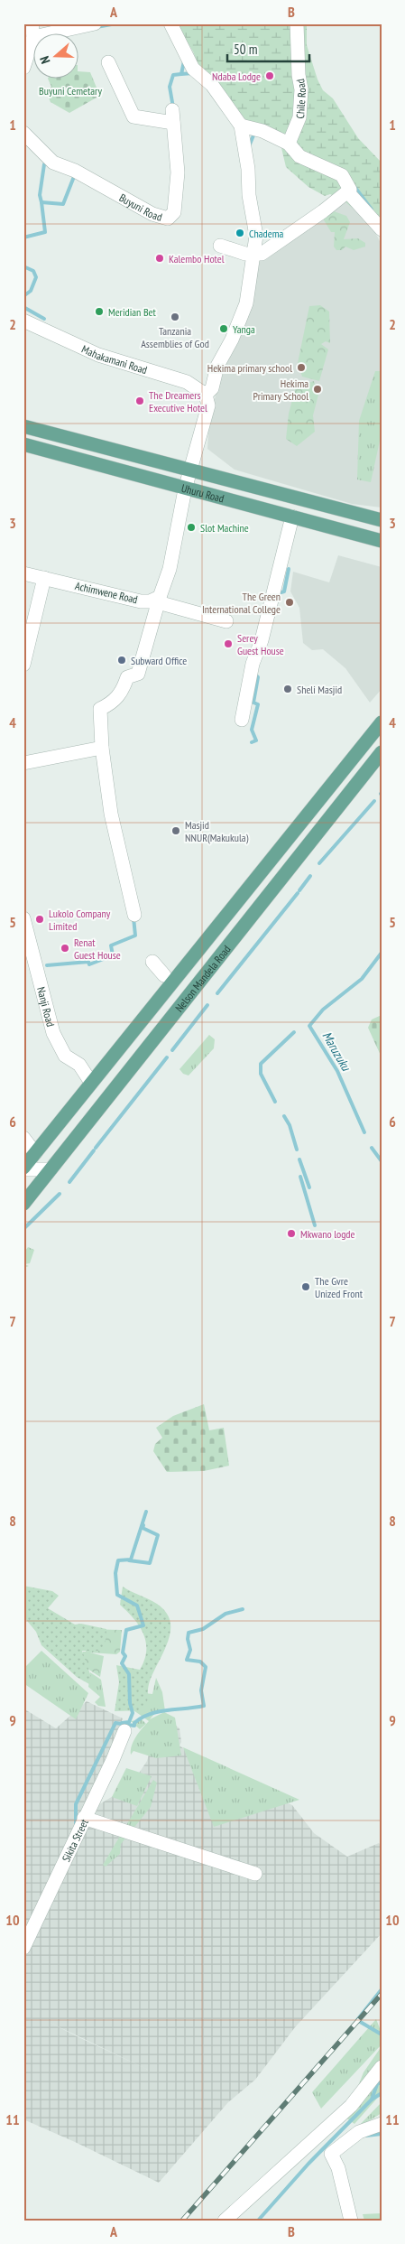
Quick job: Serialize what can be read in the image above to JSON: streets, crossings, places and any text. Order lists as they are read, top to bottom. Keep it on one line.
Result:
{"streets":{"main road":["Uhuru Road","Nelson Mandela Road"],"street":["Chile Road","Buyuni Road","Mahakamani Road","Achimwene Road","Nanji Road","Sikita Street"]},"crossings":[["Nelson Mandela Road","Nanji Road"]],"water":["Maruzuku"],"parks":["Buyuni Cemetary"],"places":["Ndaba Lodge","Chadema","Kalembo Hotel","Meridian Bet","Tanzania Assemblies of God","Yanga","Hekima primary school","Hekima Primary School","The Dreamers Executive Hotel","Slot Machine","The Green International College","Serey Guest House","Subward Office","Sheli Masjid","Masjid NNUR(Makukula)","Lukolo Company Limited","Renat Guest House","Mkwano logde","The Gvre Unized Front"],"scale_bar":"50 m","north":"left","grid":{"columns":["A","B"],"rows":["1","2","3","4","5","6","7","8","9","10","11"]}}
